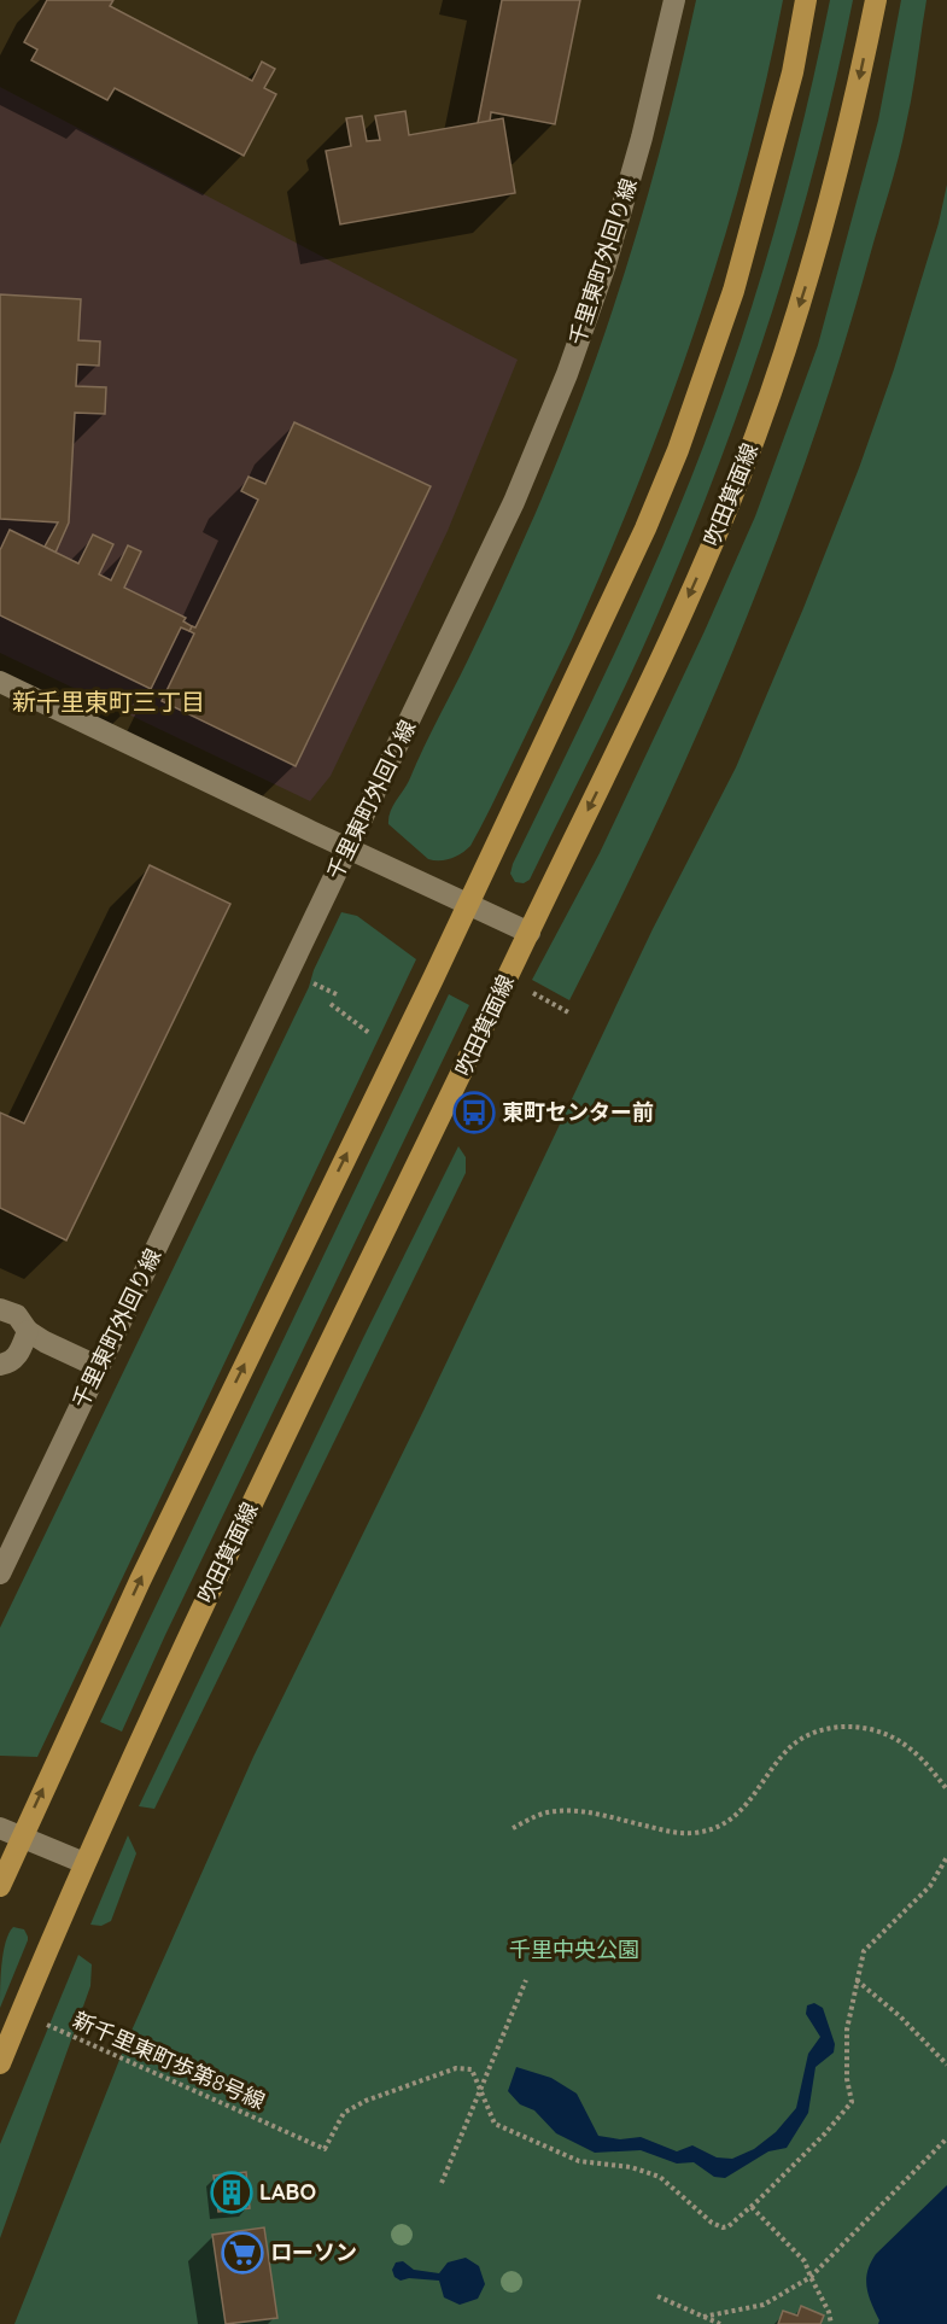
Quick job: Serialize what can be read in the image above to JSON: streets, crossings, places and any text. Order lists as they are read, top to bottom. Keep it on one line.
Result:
{"streets":{"main road":["吹田箕面線"],"street":["千里東町外回り線"],"path":["新千里東町歩第8号線"]},"districts":["新千里東町三丁目"],"parks":["千里中央公園"],"places":{"bus stop":["東町センター前"],"building":["LABO"],"supermarket":["ローソン"]}}
